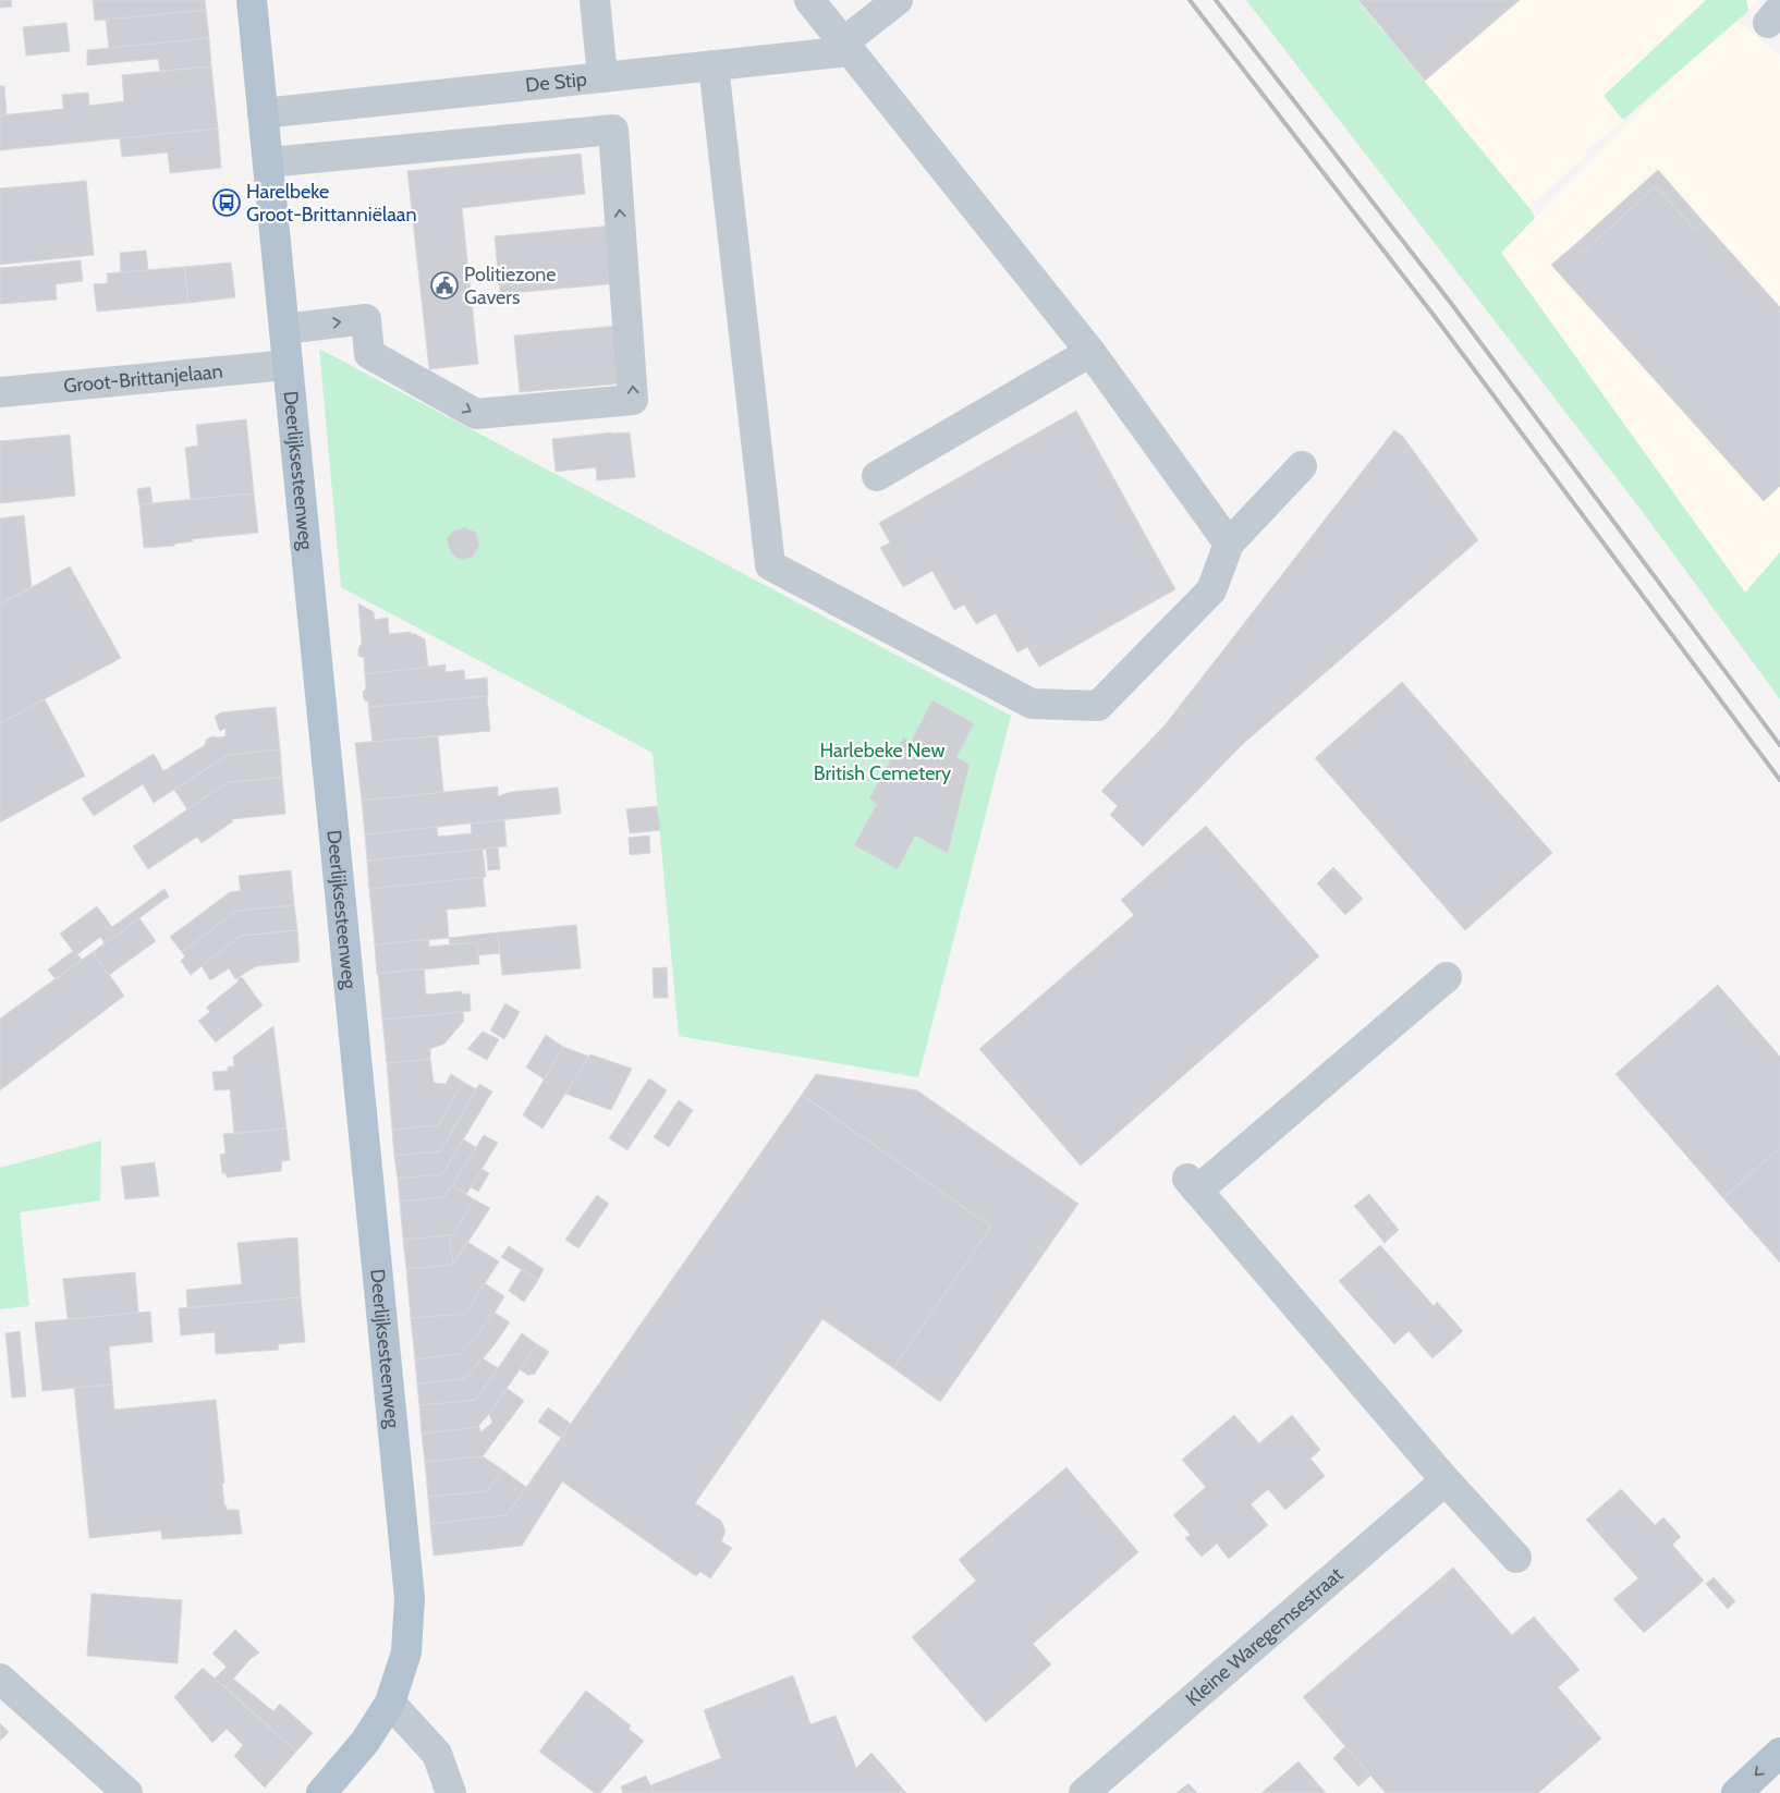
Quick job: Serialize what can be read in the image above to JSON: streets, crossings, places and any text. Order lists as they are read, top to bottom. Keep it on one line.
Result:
{"streets":{"main road":["Deerlijksesteenweg"],"street":["De Stip","Groot-Brittanjelaan","Kleine Waregemsestraat"]},"crossings":[["De Stip","Deerlijksesteenweg"],["Groot-Brittanjelaan","Deerlijksesteenweg"]],"parks":["Harlebeke New British Cemetery"],"places":{"bus stop":["Harelbeke Groot-Brittanniëlaan"],"public building":["Politiezone Gavers"]}}
